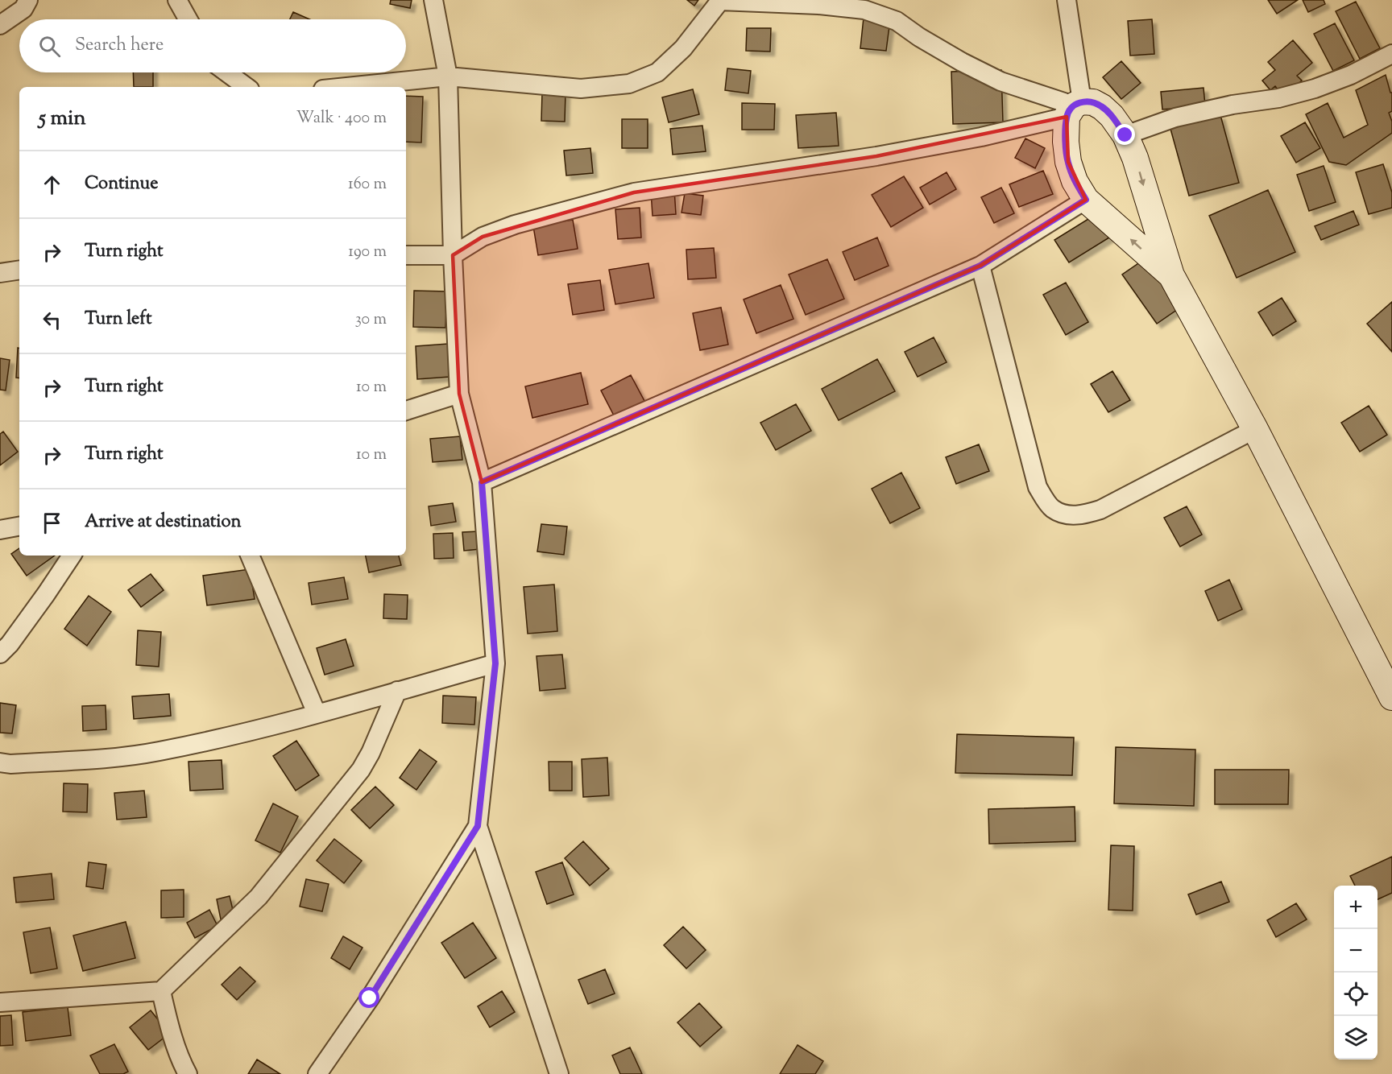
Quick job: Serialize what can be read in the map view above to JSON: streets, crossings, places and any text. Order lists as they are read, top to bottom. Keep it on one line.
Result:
{"page":{"search":"Search here","heading":["5 min","Walk · 400 m"],"list":[["Continue","160 m"],["Turn right","190 m"],["Turn left","30 m"],["Turn right","10 m"],["Turn right","10 m"],"Arrive at destination"],"map_buttons":["+","−"]}}
